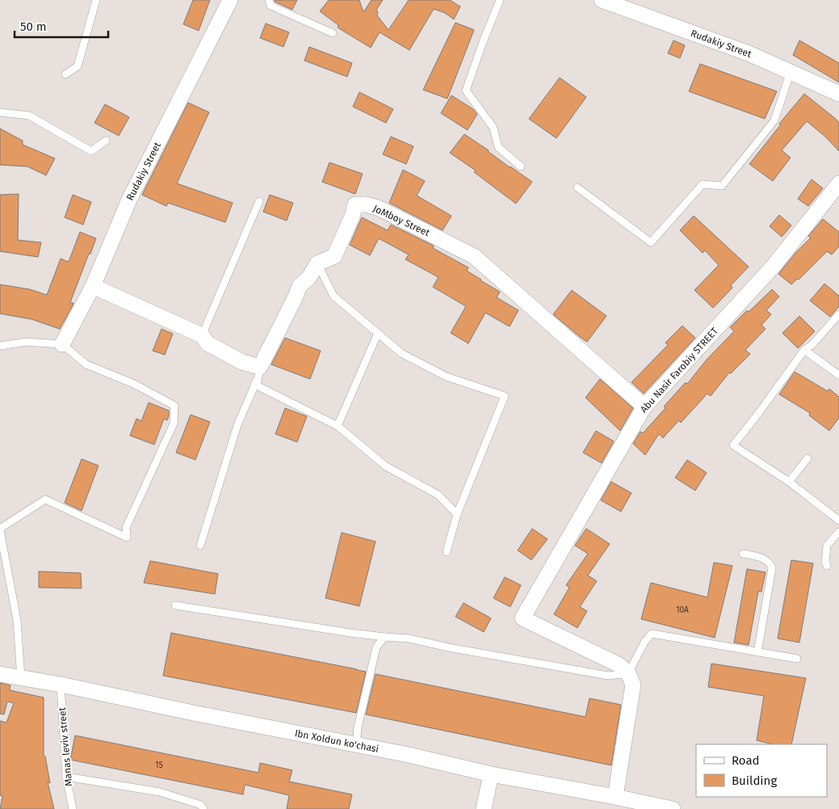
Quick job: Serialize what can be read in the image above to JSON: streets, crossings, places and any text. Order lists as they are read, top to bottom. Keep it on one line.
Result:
{"streets":{"street":["Rudakiy Street","JoMboy Street","Abu Nasir Farobiy STREET","Ibn Xoldun ko'chasi"],"lane":["Manas leviv street"]},"crossings":[["JoMboy Street","Abu Nasir Farobiy STREET"],["Ibn Xoldun ko'chasi","Manas leviv street"]],"house_numbers":["10А","15"],"legend":["Road","Building"],"scale_bar":"50 m"}
